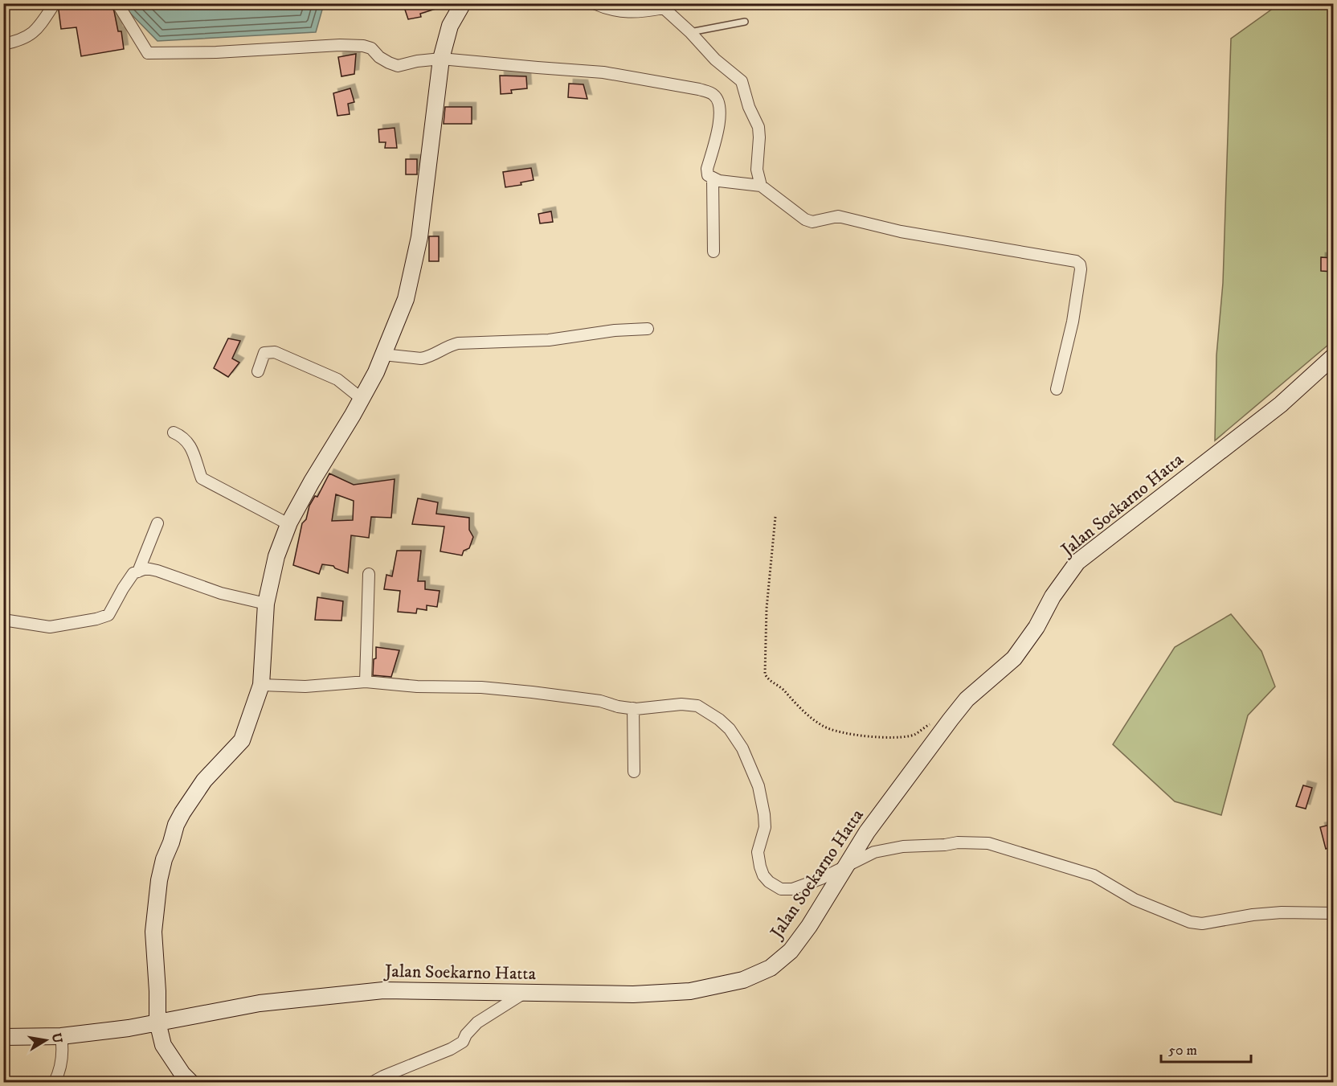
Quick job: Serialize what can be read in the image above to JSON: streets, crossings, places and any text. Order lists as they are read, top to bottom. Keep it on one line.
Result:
{"streets":{"street":["Jalan Soekarno Hatta"]},"scale_bar":"50 m","north":"right"}
